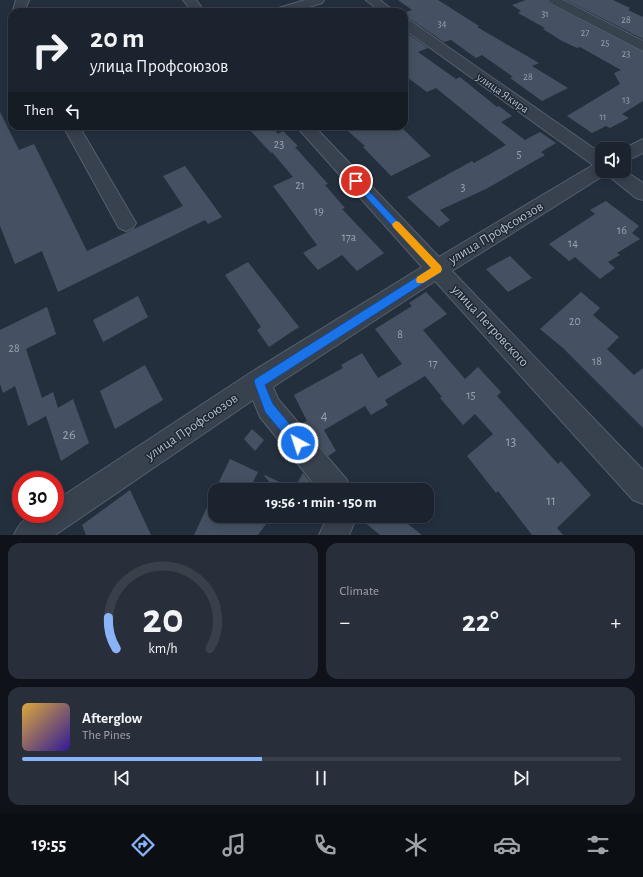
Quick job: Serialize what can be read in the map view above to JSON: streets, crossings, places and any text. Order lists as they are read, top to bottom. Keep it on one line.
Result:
{"streets":{"street":["улица Якира","улица Профсоюзов","улица Петровского"]},"crossings":[["улица Профсоюзов","улица Петровского"]],"house_numbers":["31","28","34","27","25","23","28","13","11","23","5","21","3","19","16","17а","14","20","8","28","18","17","15","4","26","13","11"],"page":{"turn":["20 m","улица Профсоюзов"],"then":"Then","limit":"30","trip":"19:56 · 1 min · 150 m","tile":"Climate","heat":["−","22°","+"],"song":["Afterglow","The Pines"],"tabs":"19:55","gauge":["20","km/h"]}}
